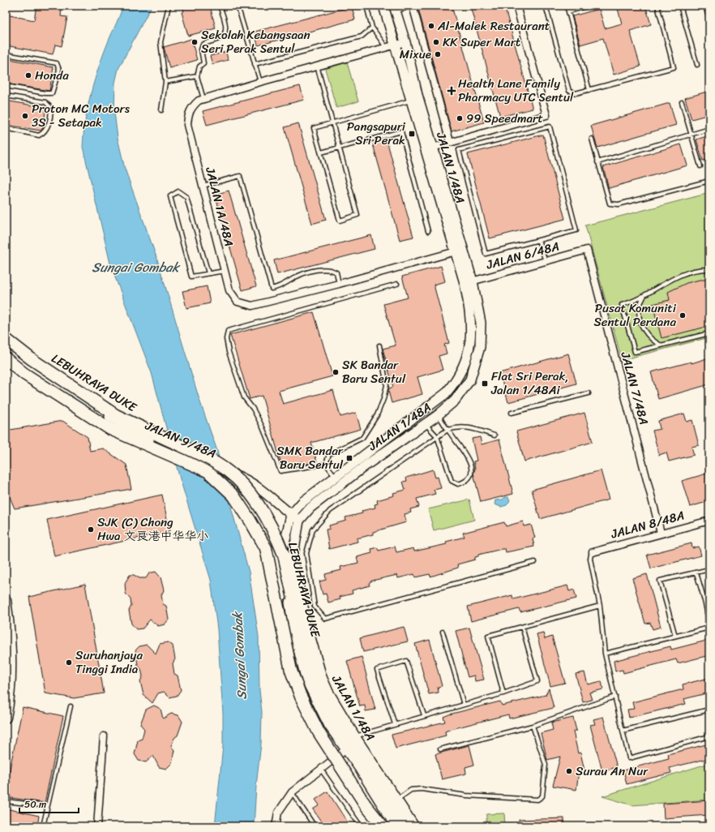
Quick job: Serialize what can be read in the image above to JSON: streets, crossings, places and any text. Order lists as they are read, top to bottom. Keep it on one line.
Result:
{"streets":{"highway":["LEBUHRAYA DUKE"],"main road":["JALAN 1/48A","JALAN 9/48A"],"street":["JALAN 1A/48A","JALAN 6/48A","JALAN 7/48A","JALAN 8/48A"]},"crossings":[["JALAN 1/48A","JALAN 1A/48A"],["JALAN 1/48A","JALAN 6/48A"],["JALAN 1/48A","JALAN 9/48A"],["JALAN 6/48A","JALAN 7/48A"],["JALAN 7/48A","JALAN 8/48A"]],"water":["Sungai Gombak"],"places":{"other":["Al-Malek Restaurant","Sekolah Kebangsaan Seri Perak Sentul","KK Super Mart","Mixue","Honda","Proton MC Motors 3S - Setapak","99 Speedmart","Pusat Komuniti Sentul Perdana","SK Bandar Baru Sentul","SJK (C) Chong Hwa 文良港中华华小","Suruhanjaya Tinggi India","Surau An Nur"],"health":["Health Lane Family Pharmacy UTC Sentul"],"transit":["Pangsapuri Sri Perak","Flat Sri Perak, Jalan 1/48Ai","SMK Bandar Baru Sentul"]},"scale_bar":"50 m"}
